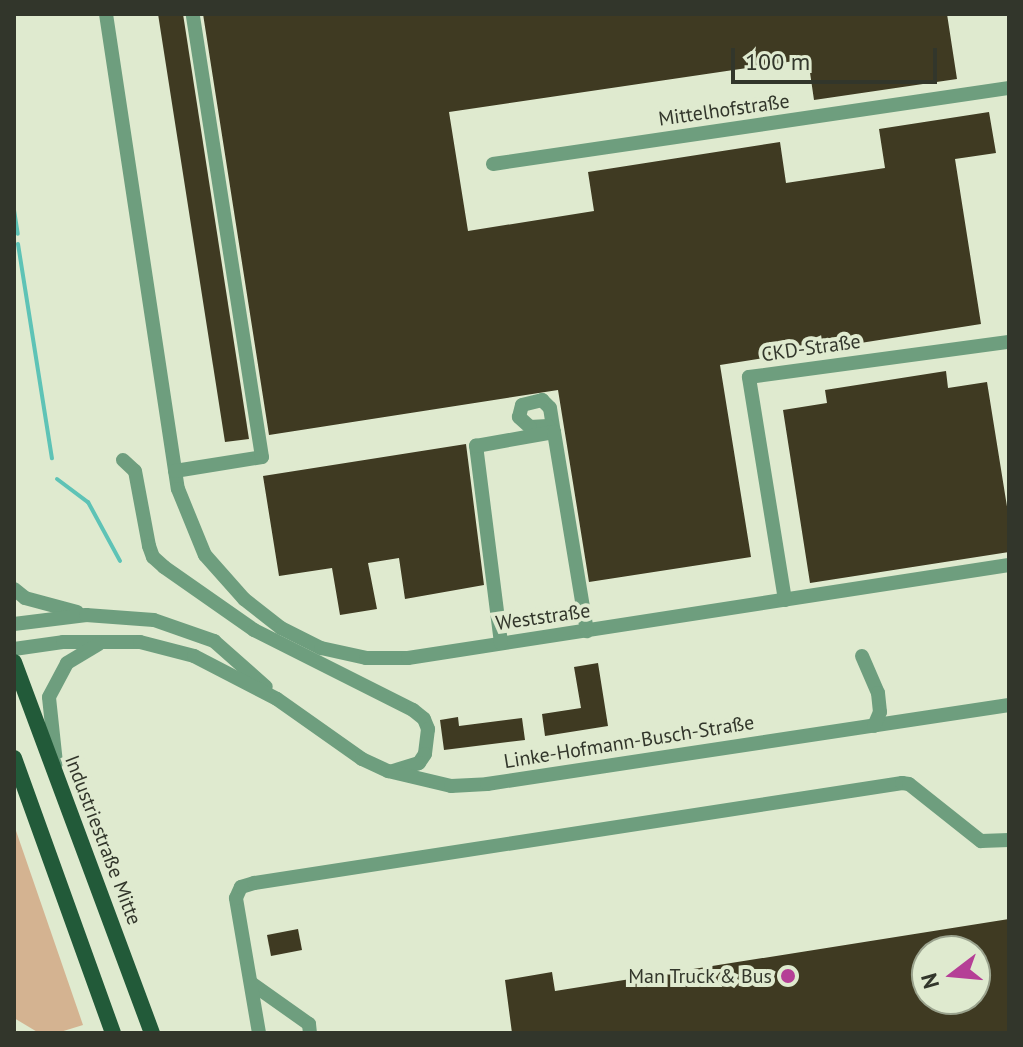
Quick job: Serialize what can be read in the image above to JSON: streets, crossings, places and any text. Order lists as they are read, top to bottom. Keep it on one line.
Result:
{"streets":{"main road":["Industriestraße Mitte"],"street":["Mittelhofstraße","CKD-Straße","Weststraße","Linke-Hofmann-Busch-Straße"]},"crossings":[["CKD-Straße","Weststraße"]],"places":["Man Truck & Bus"],"scale_bar":"100 m","north":"left"}
